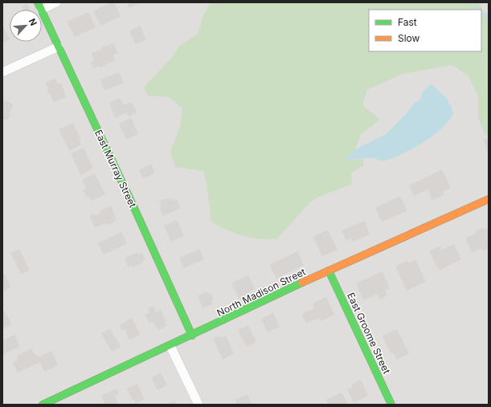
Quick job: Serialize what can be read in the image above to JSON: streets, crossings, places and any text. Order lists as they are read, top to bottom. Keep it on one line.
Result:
{"streets":{"street":["East Murray Street","North Madison Street","East Groome Street"]},"crossings":[["East Murray Street","North Madison Street"],["North Madison Street","East Groome Street"]],"legend":["Fast","Slow"],"north":"top right"}
